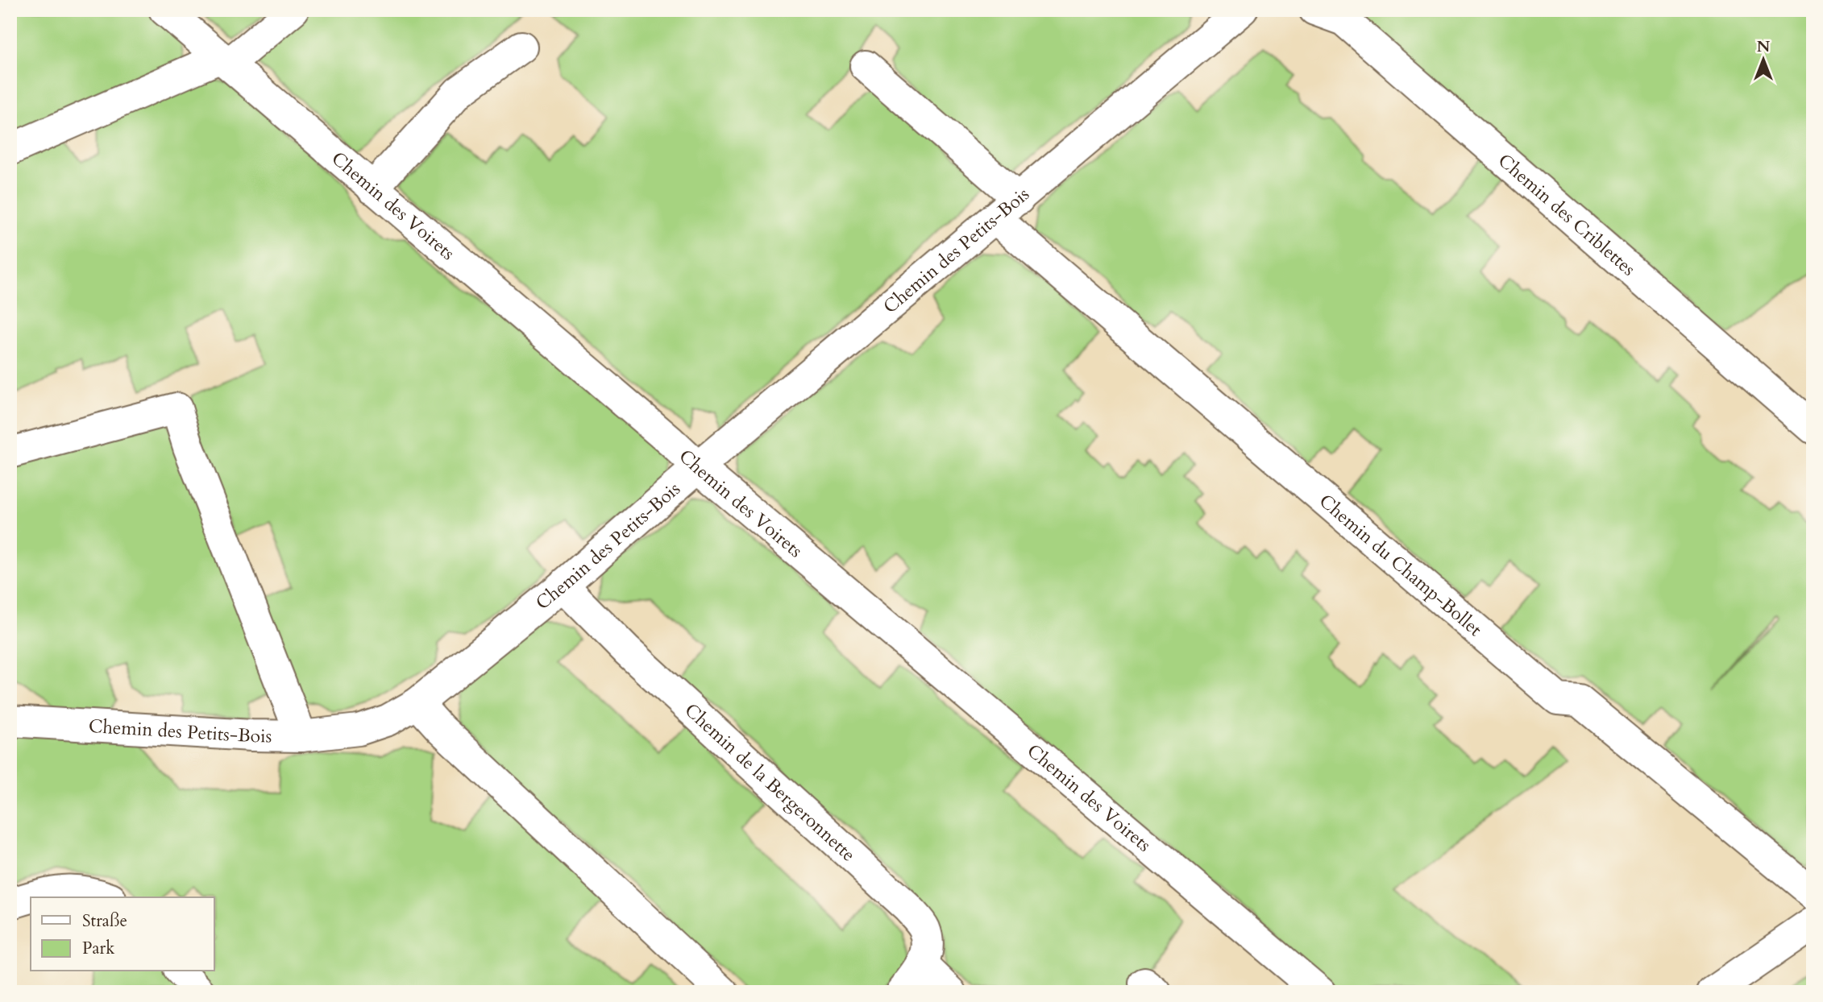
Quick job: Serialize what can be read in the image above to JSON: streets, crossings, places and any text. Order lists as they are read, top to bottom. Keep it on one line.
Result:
{"streets":{"street":["Chemin des Voirets","Chemin des Criblettes","Chemin des Petits-Bois","Chemin du Champ-Bollet","Chemin de la Bergeronnette"]},"crossings":[["Chemin des Voirets","Chemin des Petits-Bois"],["Chemin des Petits-Bois","Chemin du Champ-Bollet"],["Chemin des Petits-Bois","Chemin de la Bergeronnette"]],"legend":["Straße","Park"],"north":"top"}
